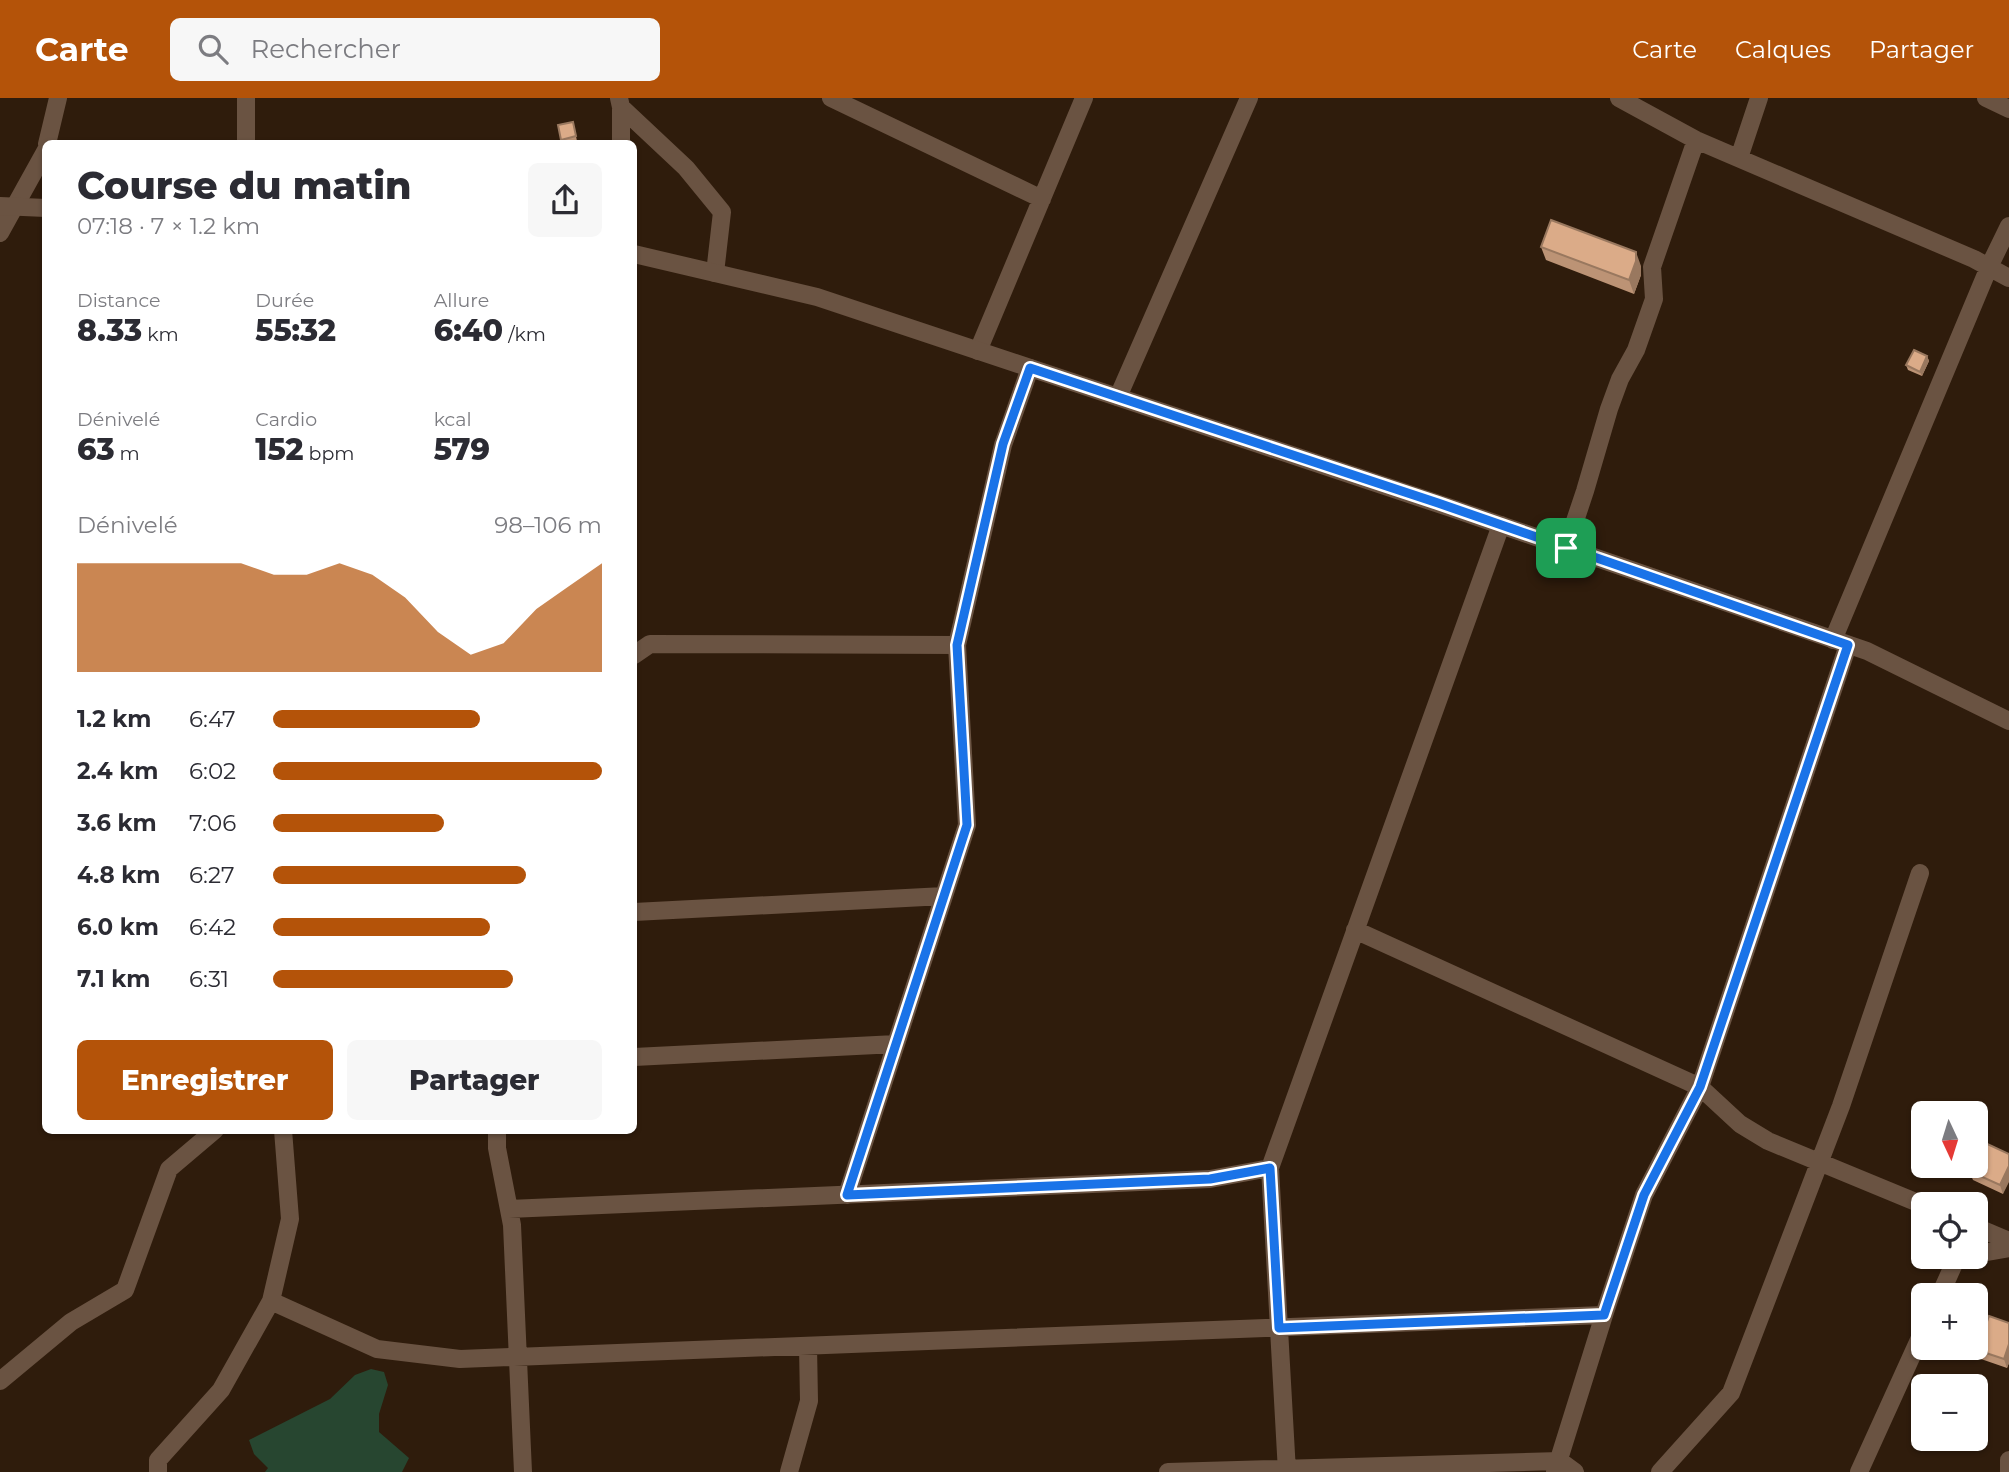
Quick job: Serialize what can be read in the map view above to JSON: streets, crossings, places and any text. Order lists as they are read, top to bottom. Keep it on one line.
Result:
{"north":"bottom","page":{"header":"Carte","search":"Rechercher","nav":["Carte","Calques","Partager"],"heading":["Course du matin","07:18 · 7 × 1.2 km"],"stats":[["Distance","8.33 km"],["Durée","55:32"],["Allure","6:40 /km"],["Dénivelé","63 m"],["Cardio","152 bpm"],["kcal","579"]],"chart":["Dénivelé","98–106 m"],"list":[{"name":"1.2 km","note":"6:47"},{"name":"2.4 km","note":"6:02"},{"name":"3.6 km","note":"7:06"},{"name":"4.8 km","note":"6:27"},{"name":"6.0 km","note":"6:42"},{"name":"7.1 km","note":"6:31"}],"buttons":["Enregistrer","Partager"],"map_buttons":["+","−"]}}
